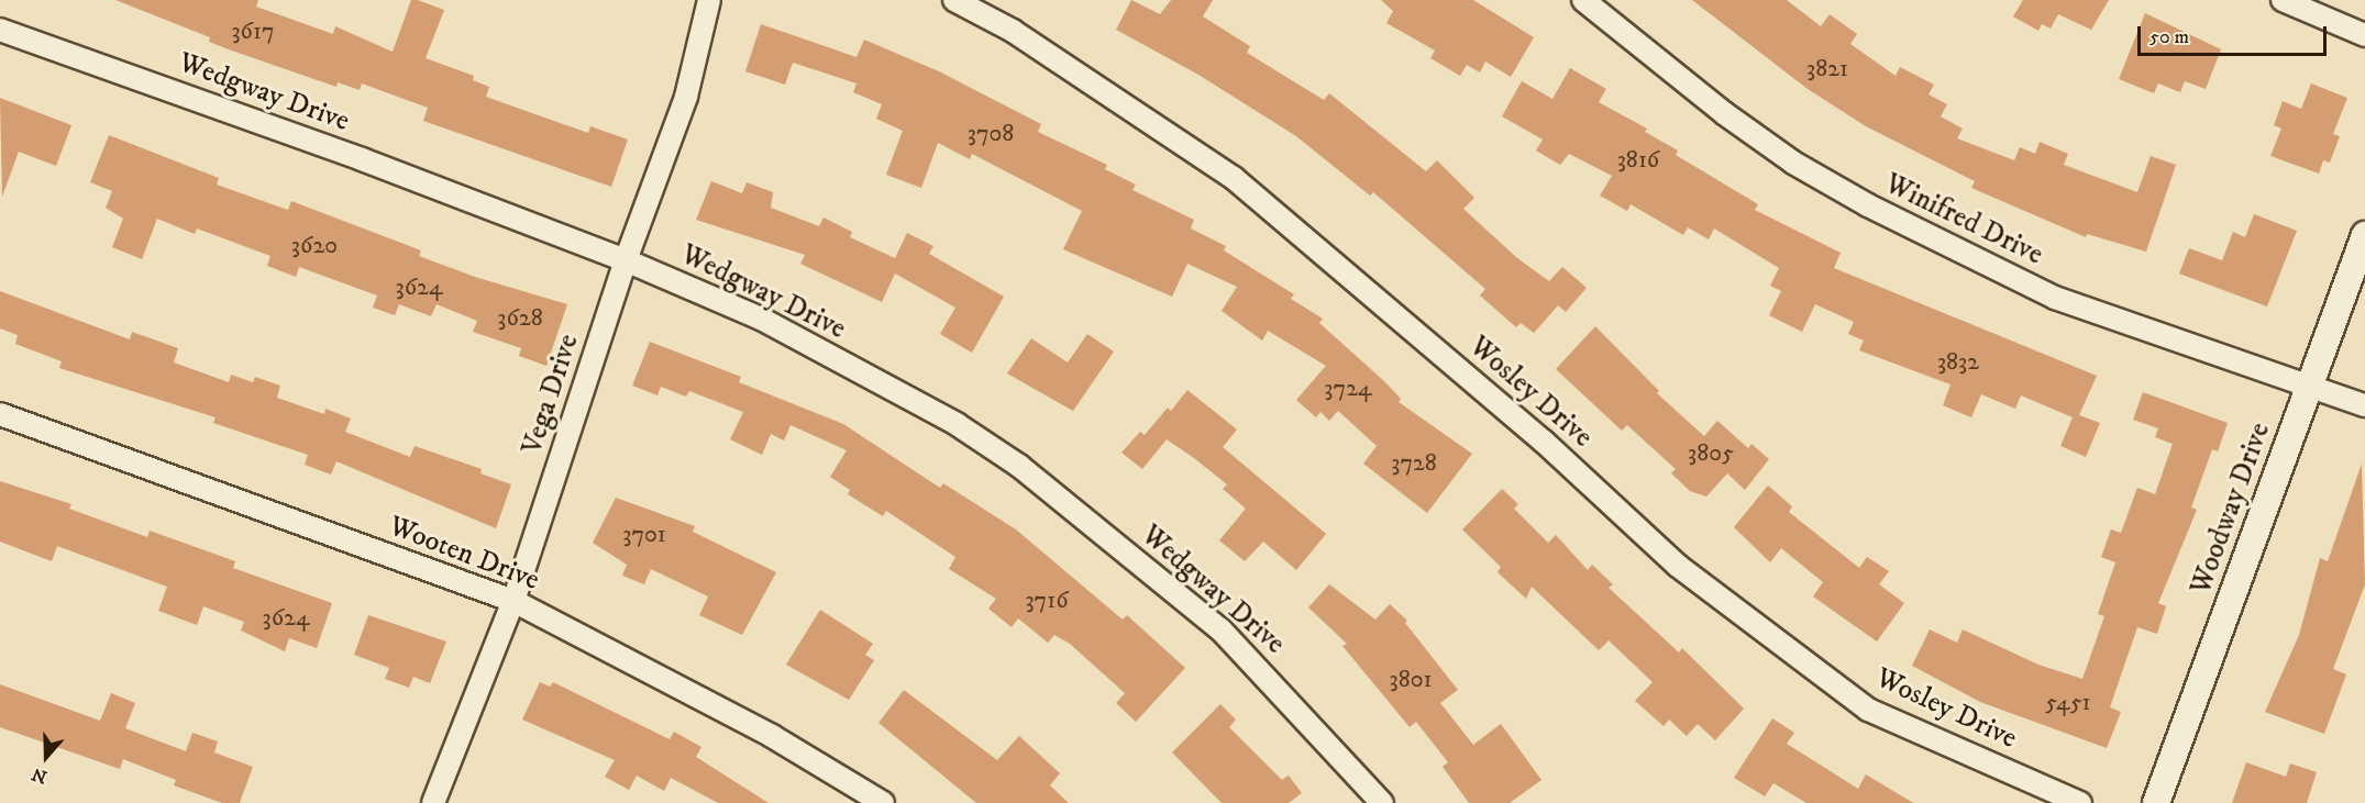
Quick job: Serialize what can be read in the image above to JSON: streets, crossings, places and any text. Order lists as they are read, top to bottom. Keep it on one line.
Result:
{"streets":{"street":["Wedgway Drive","Winifred Drive","Wosley Drive","Vega Drive","Woodway Drive","Wooten Drive"]},"crossings":[["Wedgway Drive","Vega Drive"],["Winifred Drive","Woodway Drive"],["Vega Drive","Wooten Drive"]],"house_numbers":["3617","3821","3708","3816","3620","3624","3628","3832","3724","3805","3728","3701","3716","3624","3801","5451"],"scale_bar":"50 m","north":"bottom"}
